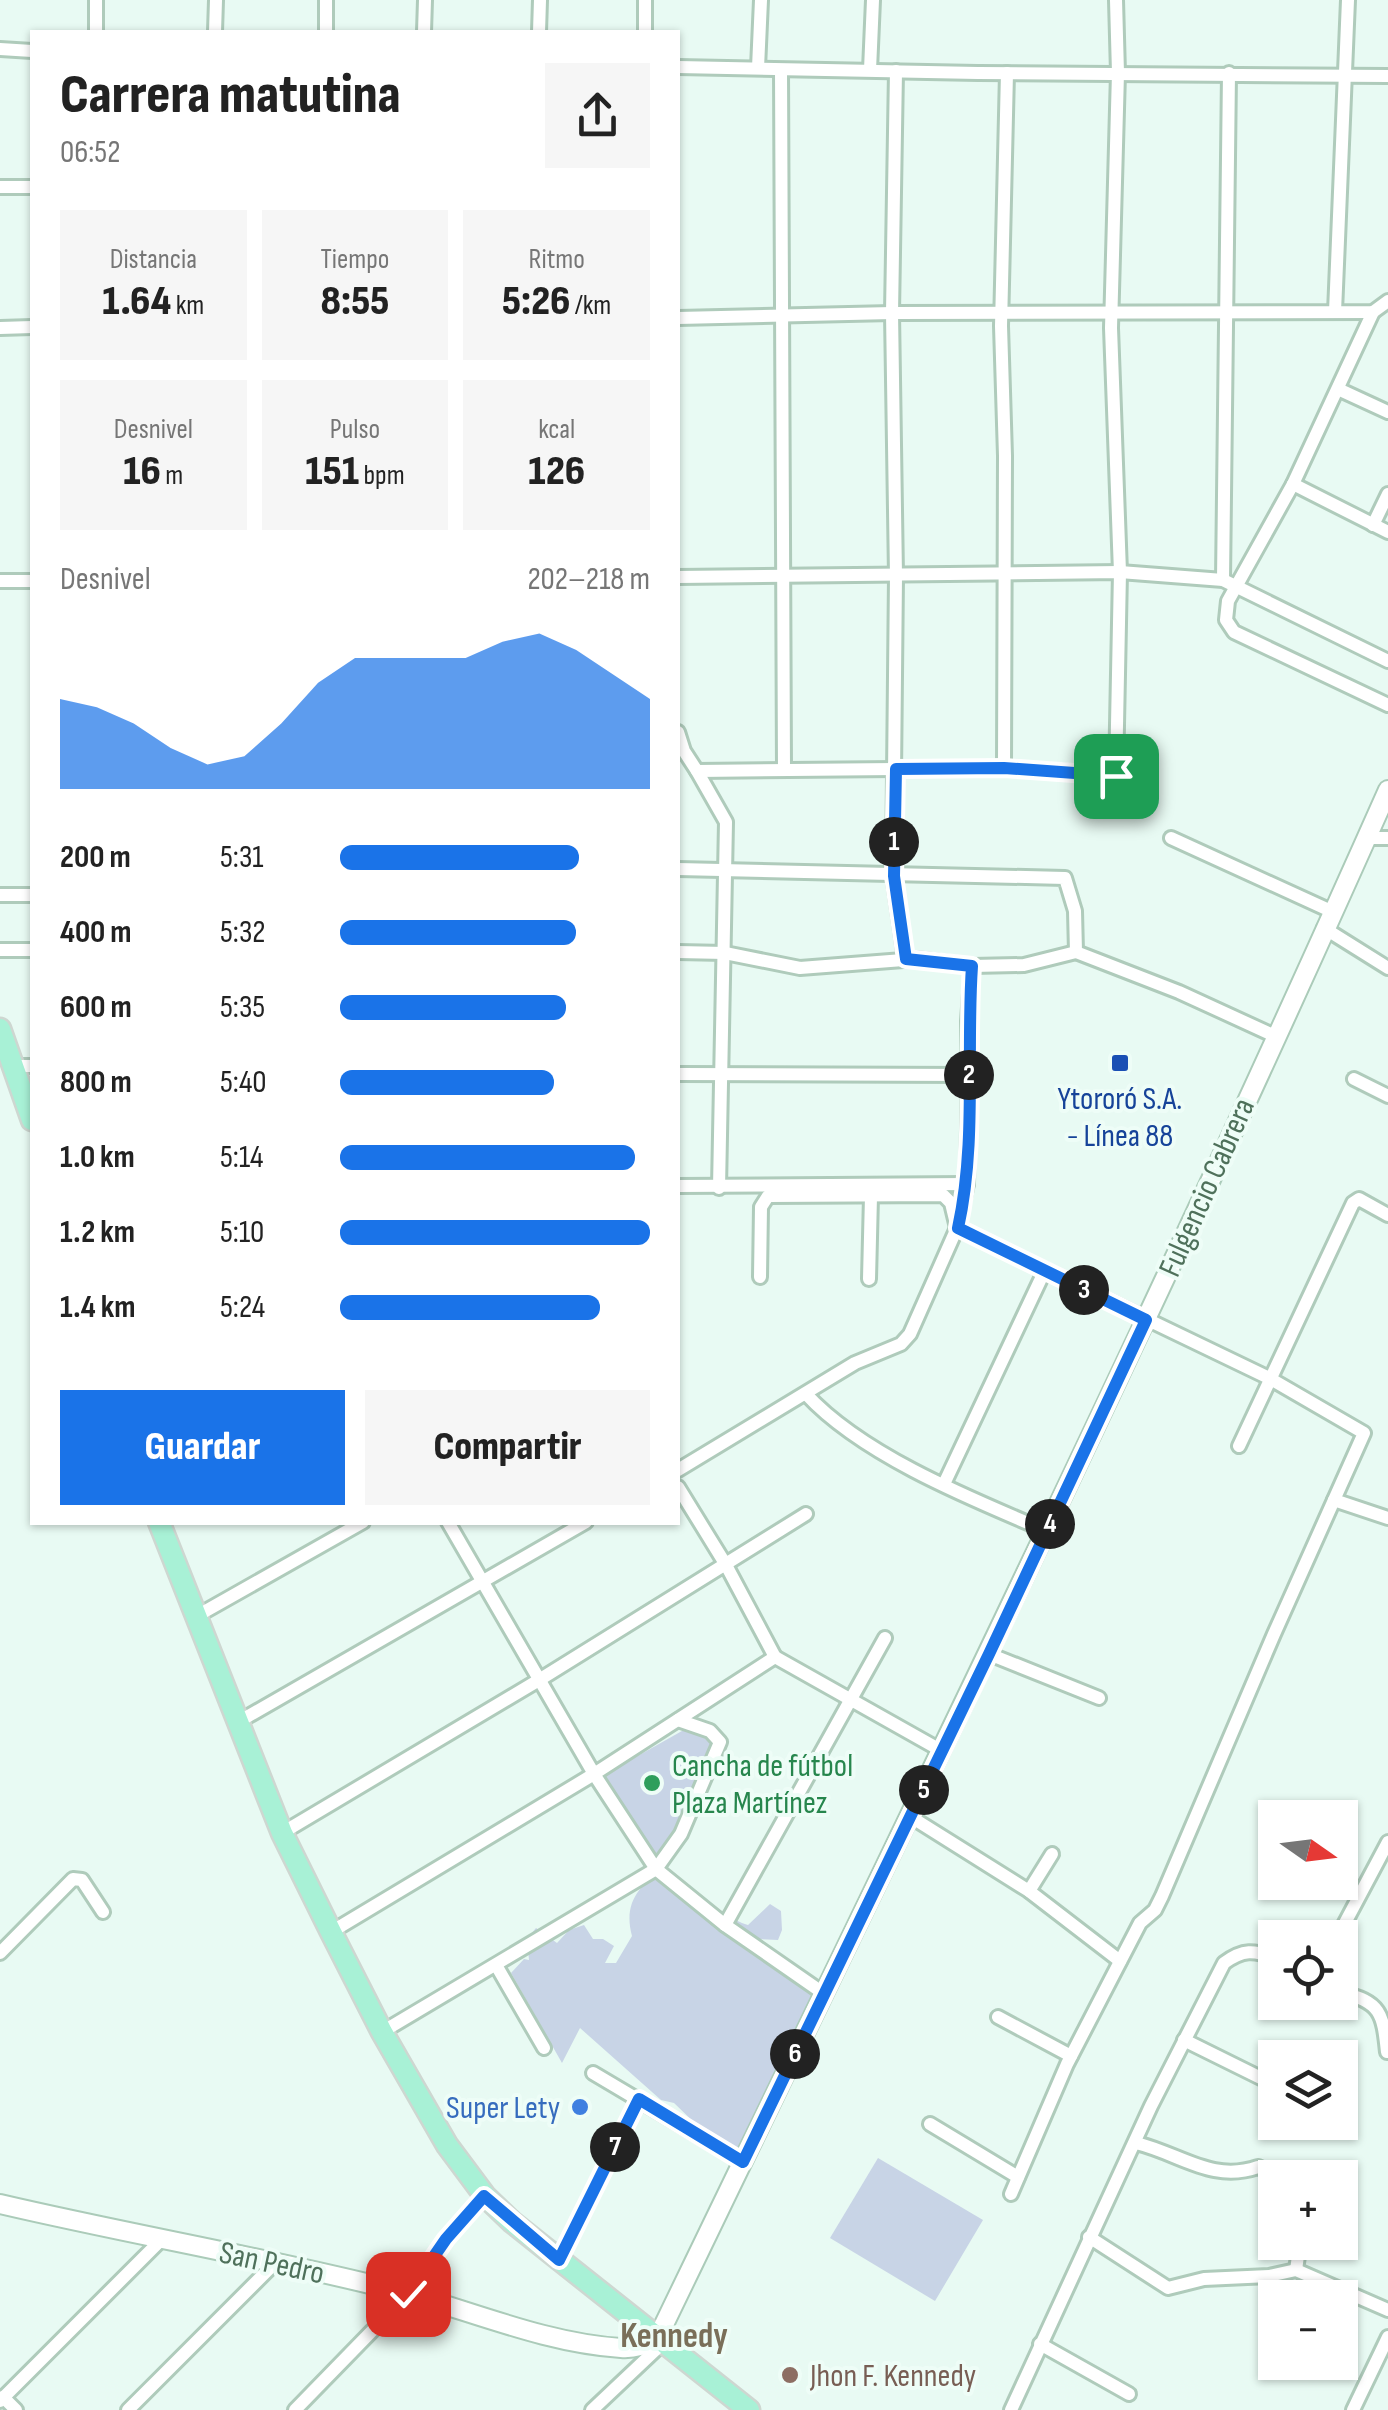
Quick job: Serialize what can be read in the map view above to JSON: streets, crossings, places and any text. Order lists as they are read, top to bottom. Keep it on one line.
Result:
{"streets":{"main road":["Fulgencio Cabrera","San Pedro"]},"crossings":[["Fulgencio Cabrera","San Pedro"]],"districts":["Kennedy"],"places":{"transit":["Ytororó S.A. - Línea 88"],"other":["Cancha de fútbol Plaza Martínez","Super Lety","Jhon F. Kennedy"]},"north":"right","page":{"heading":["Carrera matutina","06:52"],"stats":[["Distancia","1.64 km"],["Tiempo","8:55"],["Ritmo","5:26 /km"],["Desnivel","16 m"],["Pulso","151 bpm"],["kcal","126"]],"chart":["Desnivel","202–218 m"],"pins":["1","2","3","4","5","6","7"],"list":[{"name":"200 m","note":"5:31"},{"name":"400 m","note":"5:32"},{"name":"600 m","note":"5:35"},{"name":"800 m","note":"5:40"},{"name":"1.0 km","note":"5:14"},{"name":"1.2 km","note":"5:10"},{"name":"1.4 km","note":"5:24"}],"buttons":["Guardar","Compartir"],"map_buttons":["+","−"]}}
